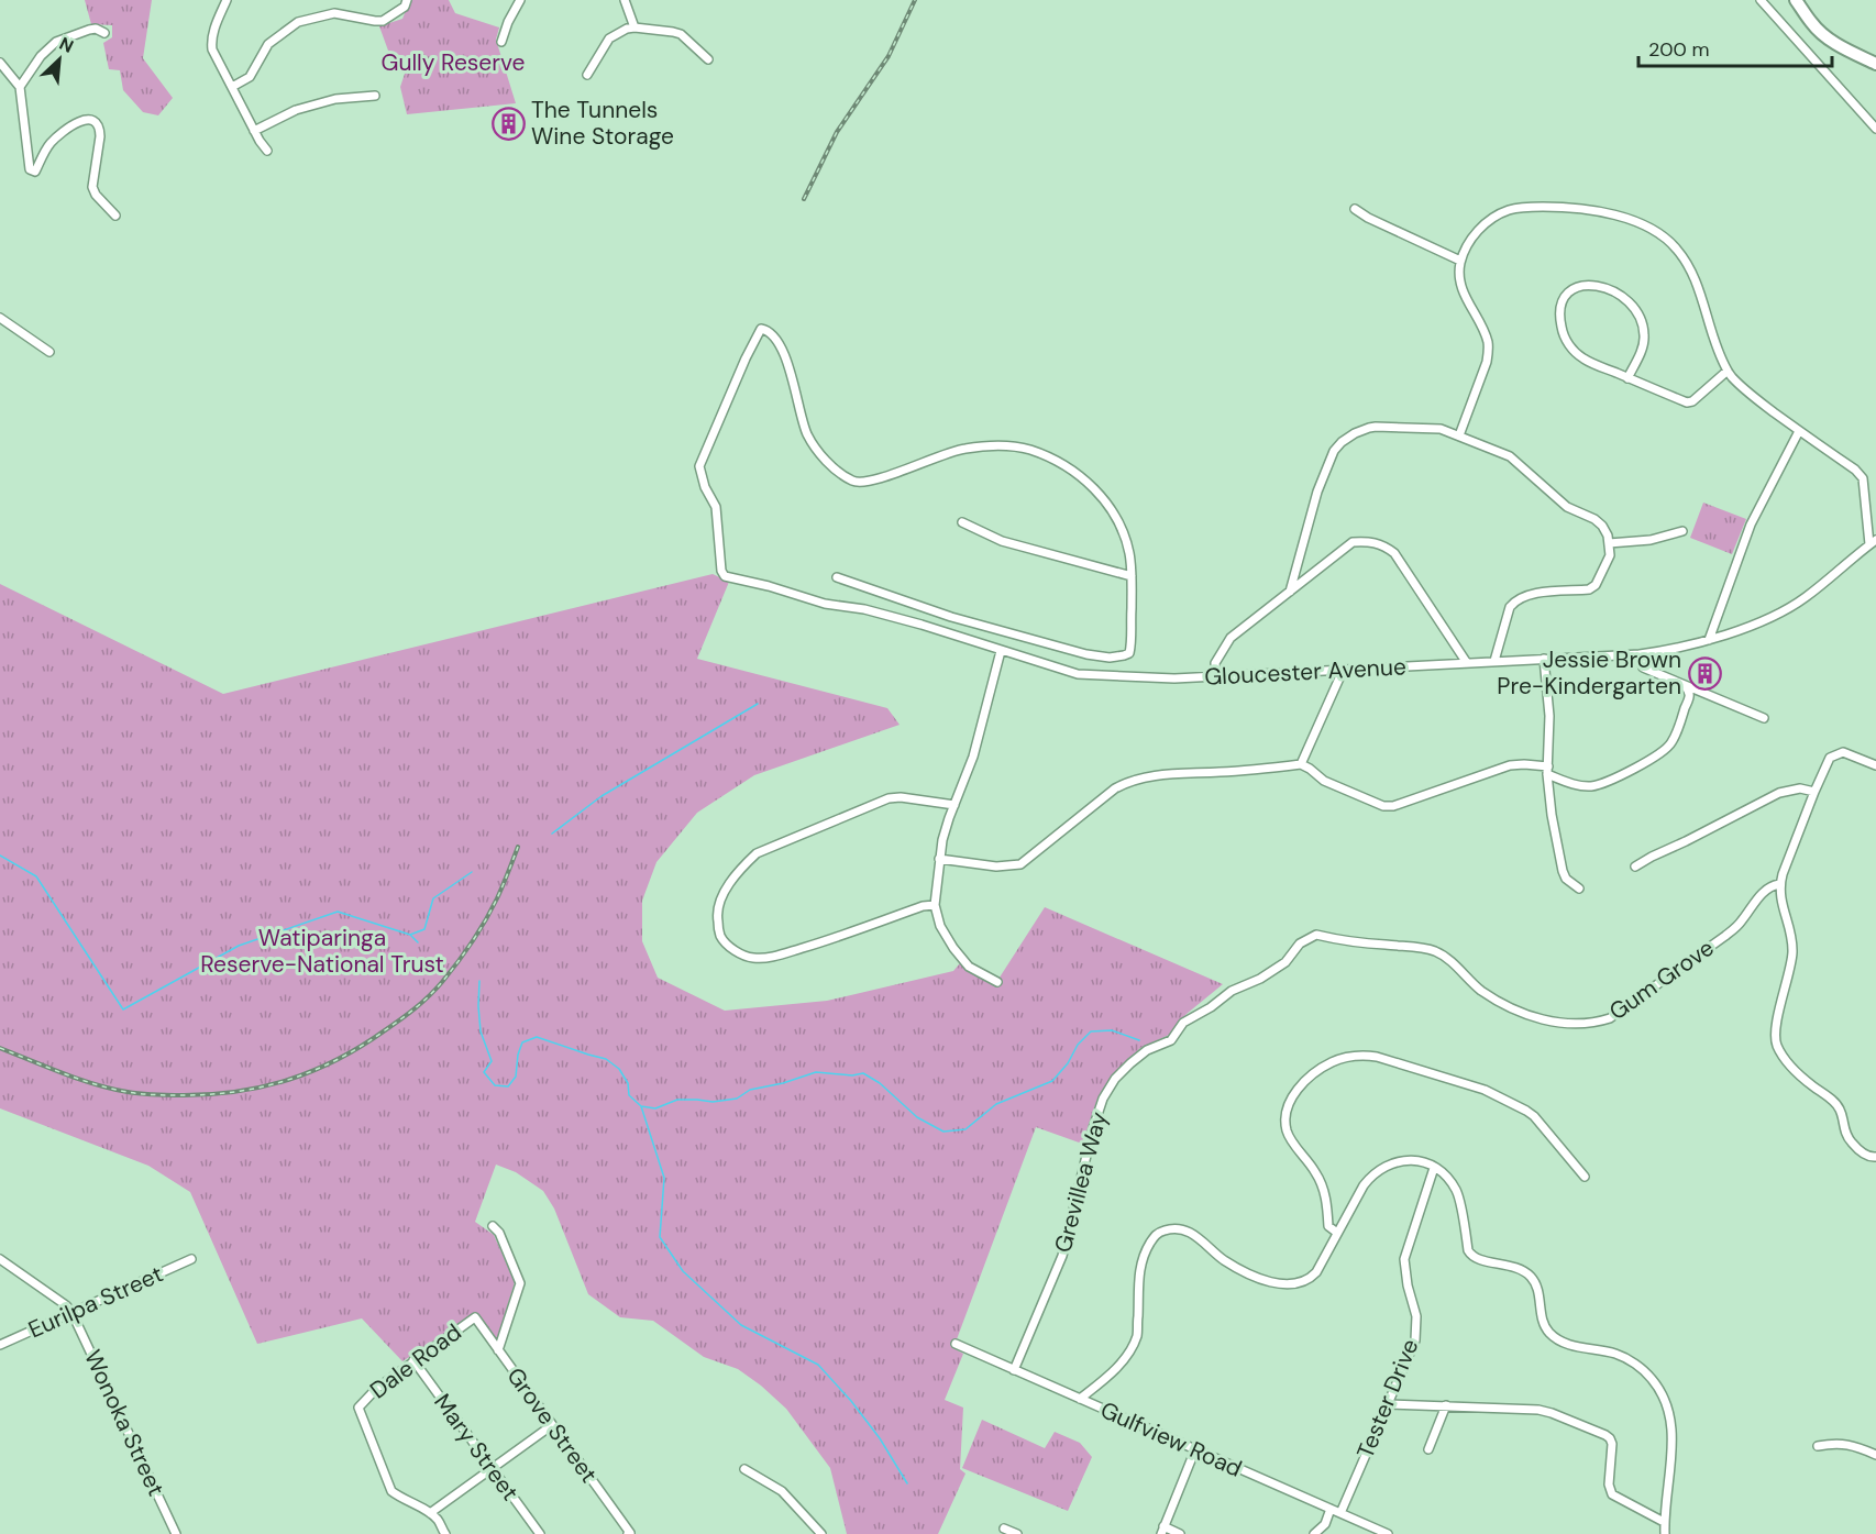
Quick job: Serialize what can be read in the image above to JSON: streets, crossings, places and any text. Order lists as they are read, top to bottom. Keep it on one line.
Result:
{"streets":{"street":["Gloucester Avenue","Gum Grove","Grevillea Way","Eurilpa Street","Dale Road","Tester Drive","Wonoka Street","Grove Street","Gulfview Road","Mary Street"]},"crossings":[["Gum Grove","Grevillea Way"],["Grevillea Way","Gulfview Road"],["Eurilpa Street","Wonoka Street"],["Dale Road","Grove Street"],["Dale Road","Mary Street"],["Tester Drive","Gulfview Road"]],"parks":["Gully Reserve","Watiparinga Reserve-National Trust"],"places":{"building":["The Tunnels Wine Storage","Jessie Brown Pre-Kindergarten"]},"scale_bar":"200 m","north":"top right"}
